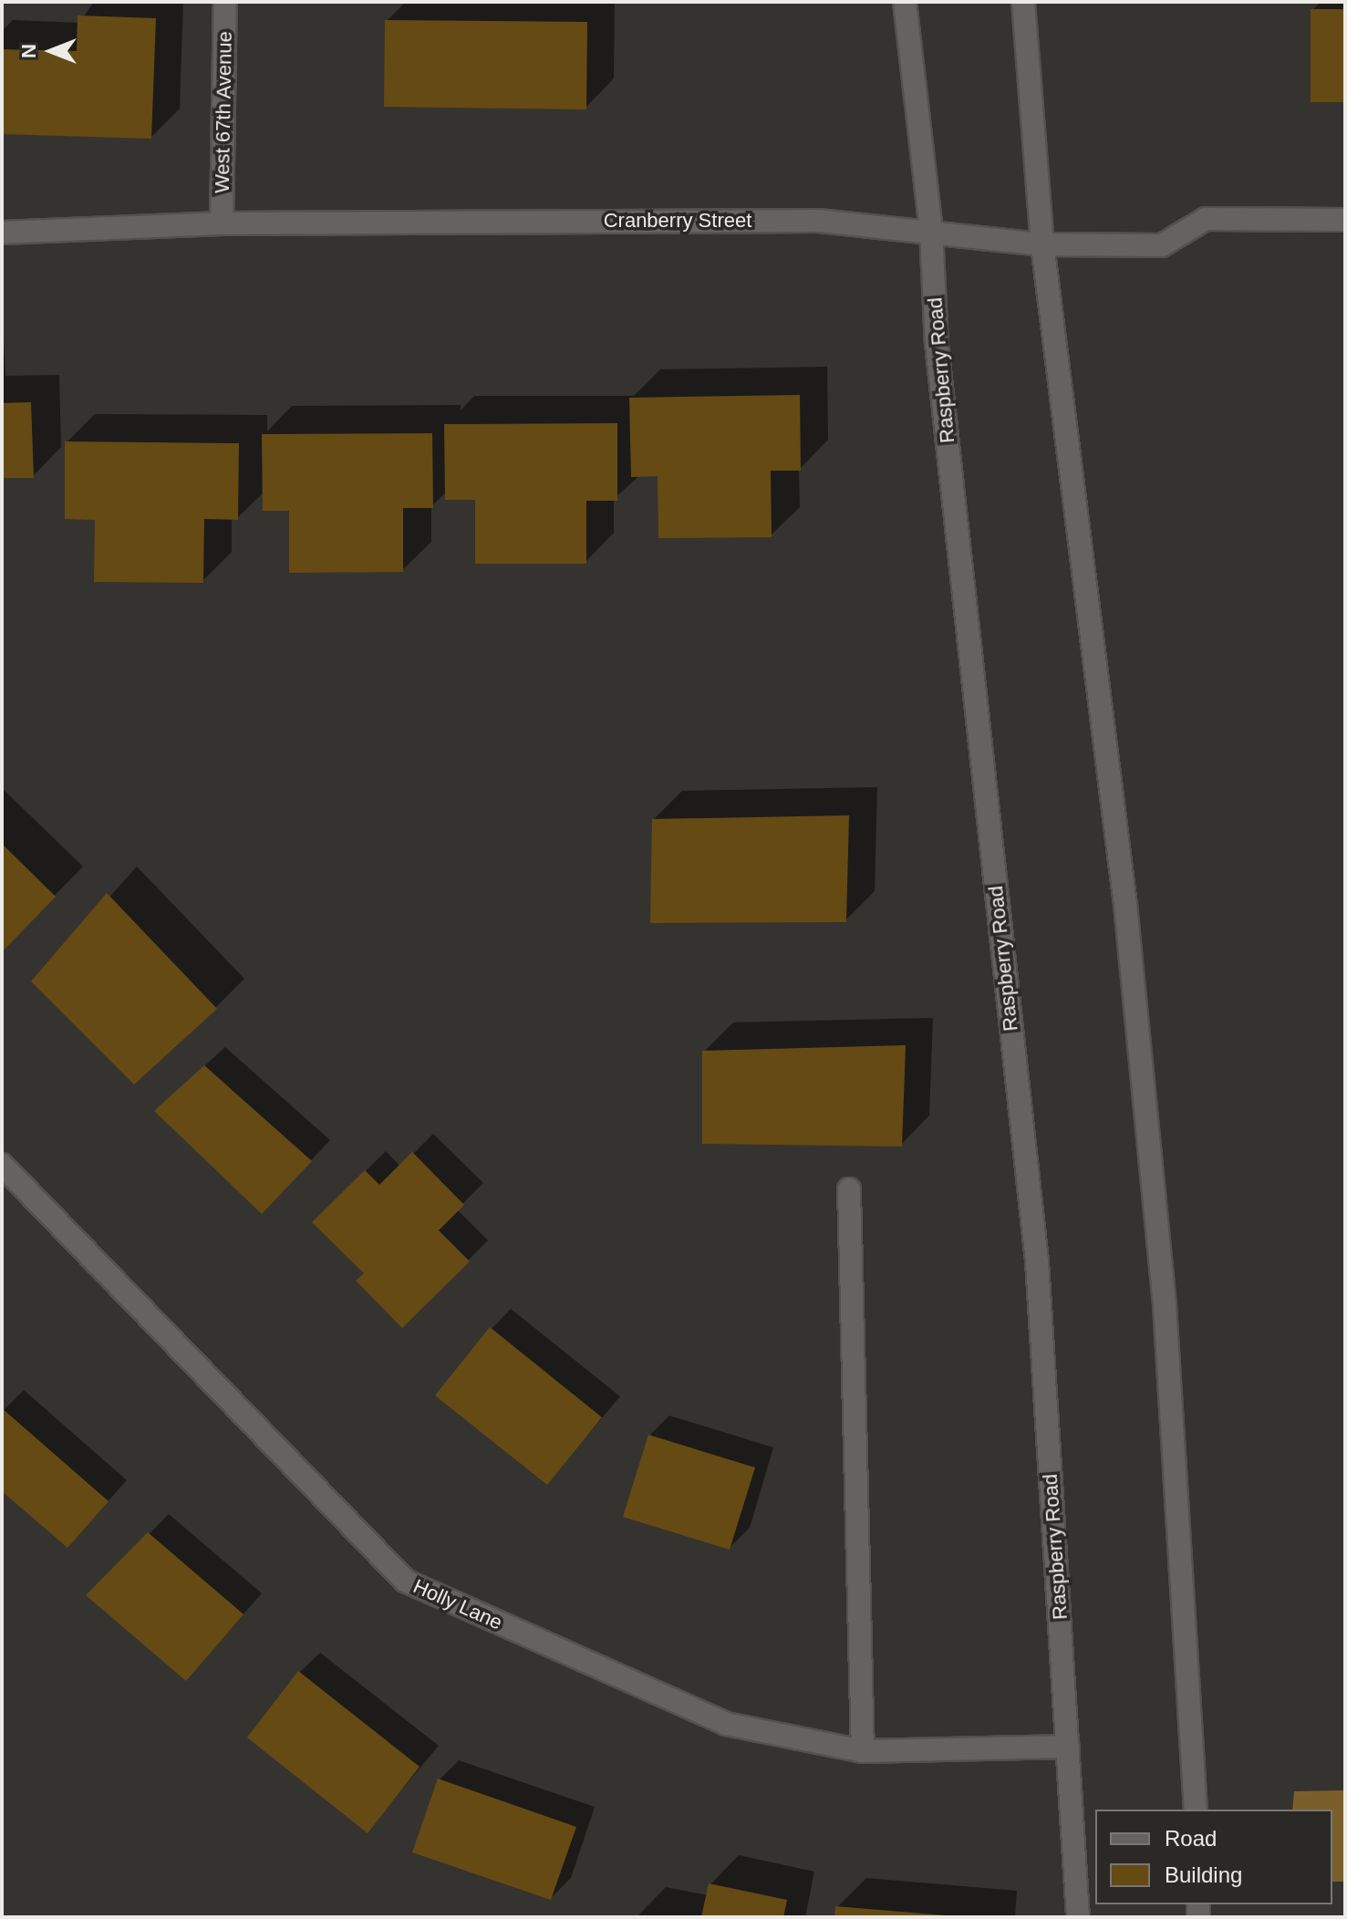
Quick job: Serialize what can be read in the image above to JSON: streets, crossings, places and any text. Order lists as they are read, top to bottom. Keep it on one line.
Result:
{"streets":{"main road":["West 67th Avenue","Cranberry Street","Raspberry Road","Holly Lane"]},"crossings":[["West 67th Avenue","Cranberry Street"],["Cranberry Street","Raspberry Road"],["Raspberry Road","Holly Lane"]],"legend":["Road","Building"],"north":"left"}
